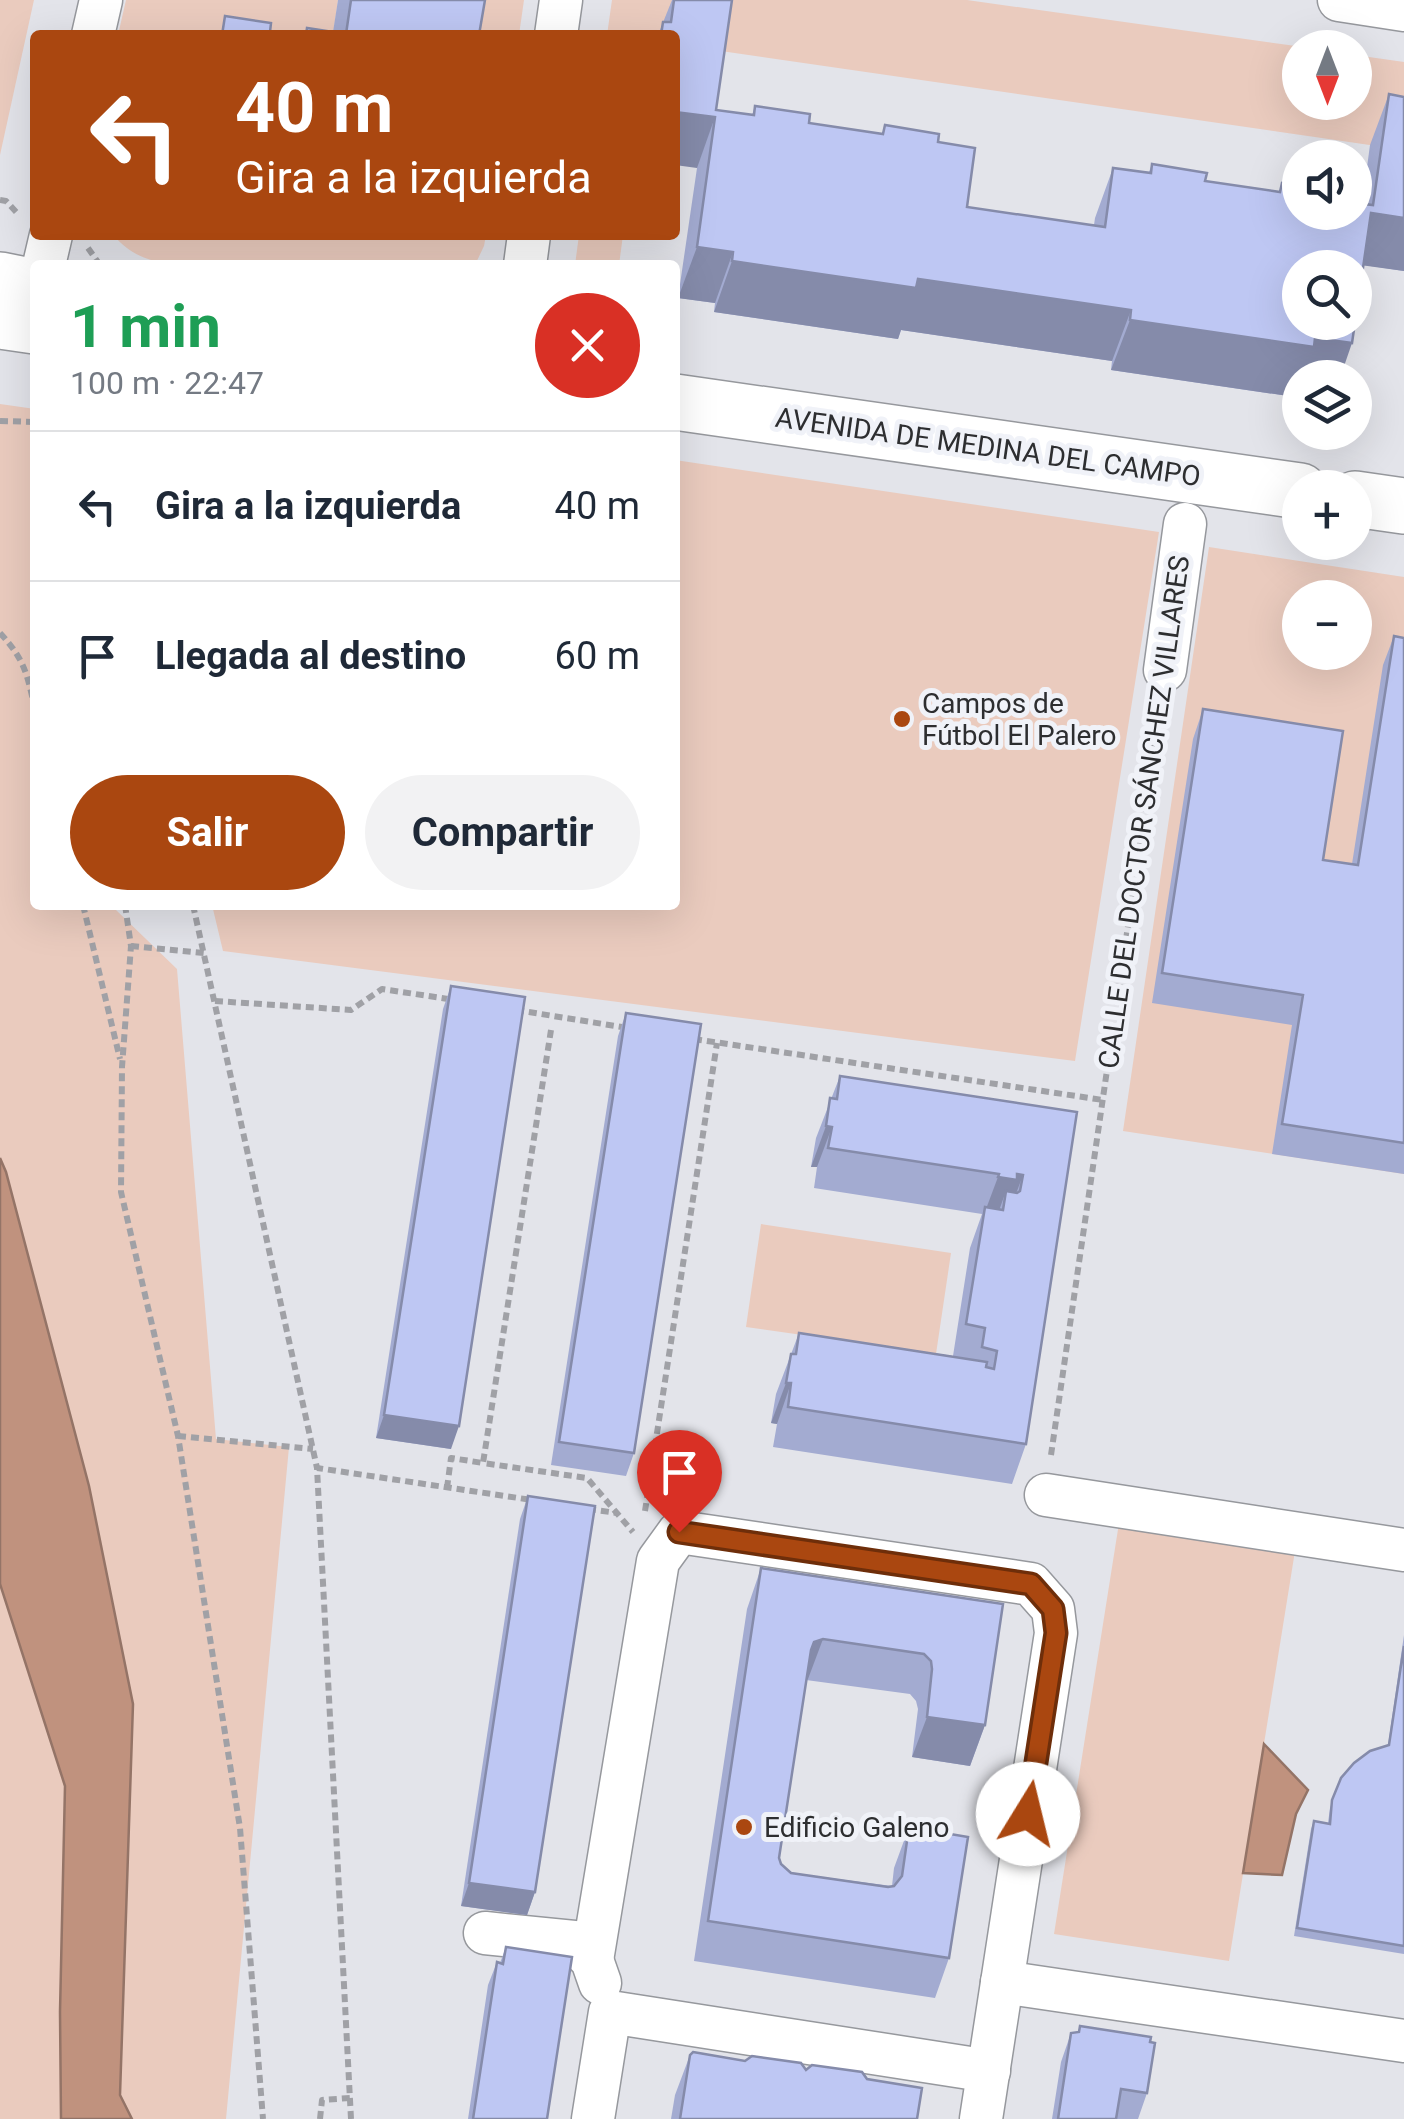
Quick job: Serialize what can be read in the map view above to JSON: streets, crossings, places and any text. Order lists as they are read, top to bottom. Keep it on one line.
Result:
{"streets":{"main road":["AVENIDA DE MEDINA DEL CAMPO"],"street":["CALLE DEL DOCTOR SÁNCHEZ VILLARES"]},"places":["Campos de Fútbol El Palero","Edificio Galeno"],"north":"bottom","page":{"map_buttons":["+","−"],"turn":["40 m","Gira a la izquierda"],"heading":["1 min","100 m · 22:47"],"list":[{"name":"Gira a la izquierda","value":"40 m"},{"name":"Llegada al destino","value":"60 m"}],"buttons":["Salir","Compartir"]}}
